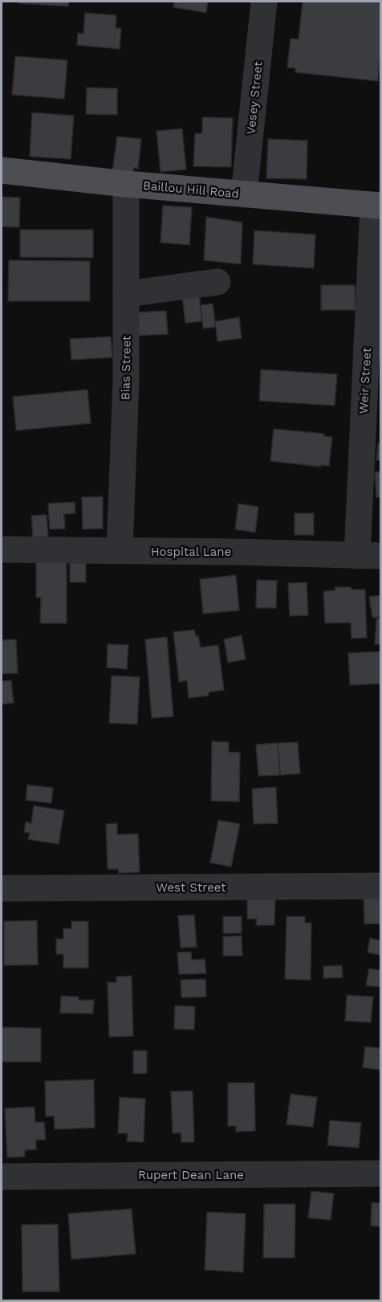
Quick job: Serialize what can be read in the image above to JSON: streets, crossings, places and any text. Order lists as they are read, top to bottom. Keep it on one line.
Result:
{"streets":{"main road":["Baillou Hill Road"],"street":["Vesey Street","Bias Street","Weir Street","Hospital Lane","West Street","Rupert Dean Lane"]},"crossings":[["Vesey Street","Baillou Hill Road"],["Baillou Hill Road","Bias Street"],["Baillou Hill Road","Weir Street"],["Bias Street","Hospital Lane"],["Weir Street","Hospital Lane"]]}
